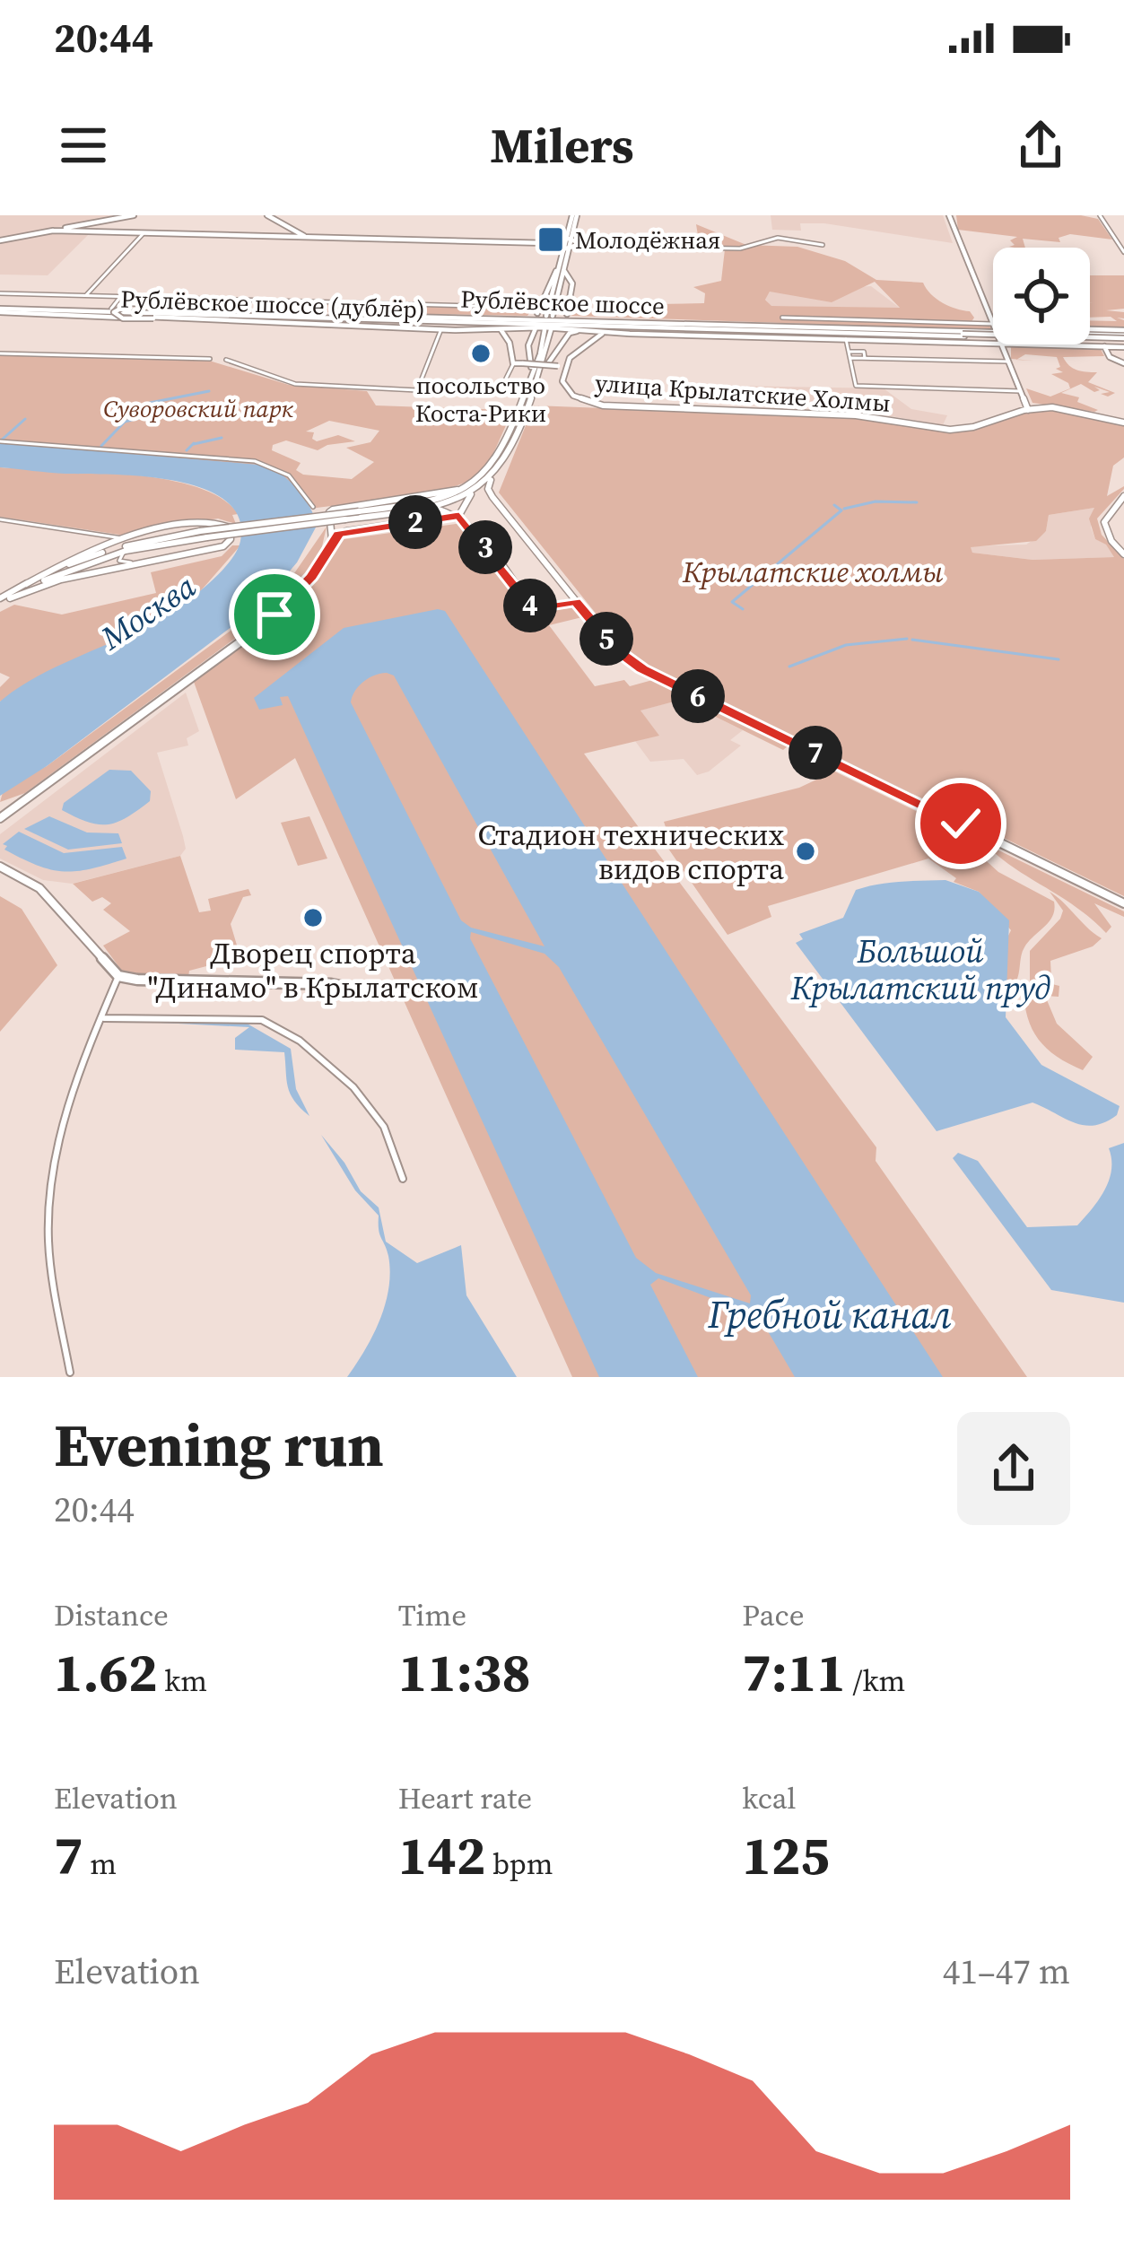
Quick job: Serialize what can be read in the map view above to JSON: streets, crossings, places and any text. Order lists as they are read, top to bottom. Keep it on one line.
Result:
{"streets":{"main road":["Рублёвское шоссе","Рублёвское шоссе (дублёр)","улица Крылатские Холмы"]},"crossings":[["Рублёвское шоссе","Рублёвское шоссе (дублёр)"],["Рублёвское шоссе (дублёр)","улица Крылатские Холмы"]],"water":["Москва","Большой Крылатский пруд","Гребной канал"],"parks":["Суворовский парк","Крылатские холмы"],"places":{"transit":["Молодёжная"],"other":["посольство Коста-Рики","Стадион технических видов спорта","Дворец спорта \"Динамо\" в Крылатском"]},"page":{"status":"20:44","header":"Milers","pins":["2","3","4","5","6","7"],"heading":["Evening run","20:44"],"stats":[["Distance","1.62 km"],["Time","11:38"],["Pace","7:11 /km"],["Elevation","7 m"],["Heart rate","142 bpm"],["kcal","125"]],"chart":["Elevation","41–47 m"]}}
